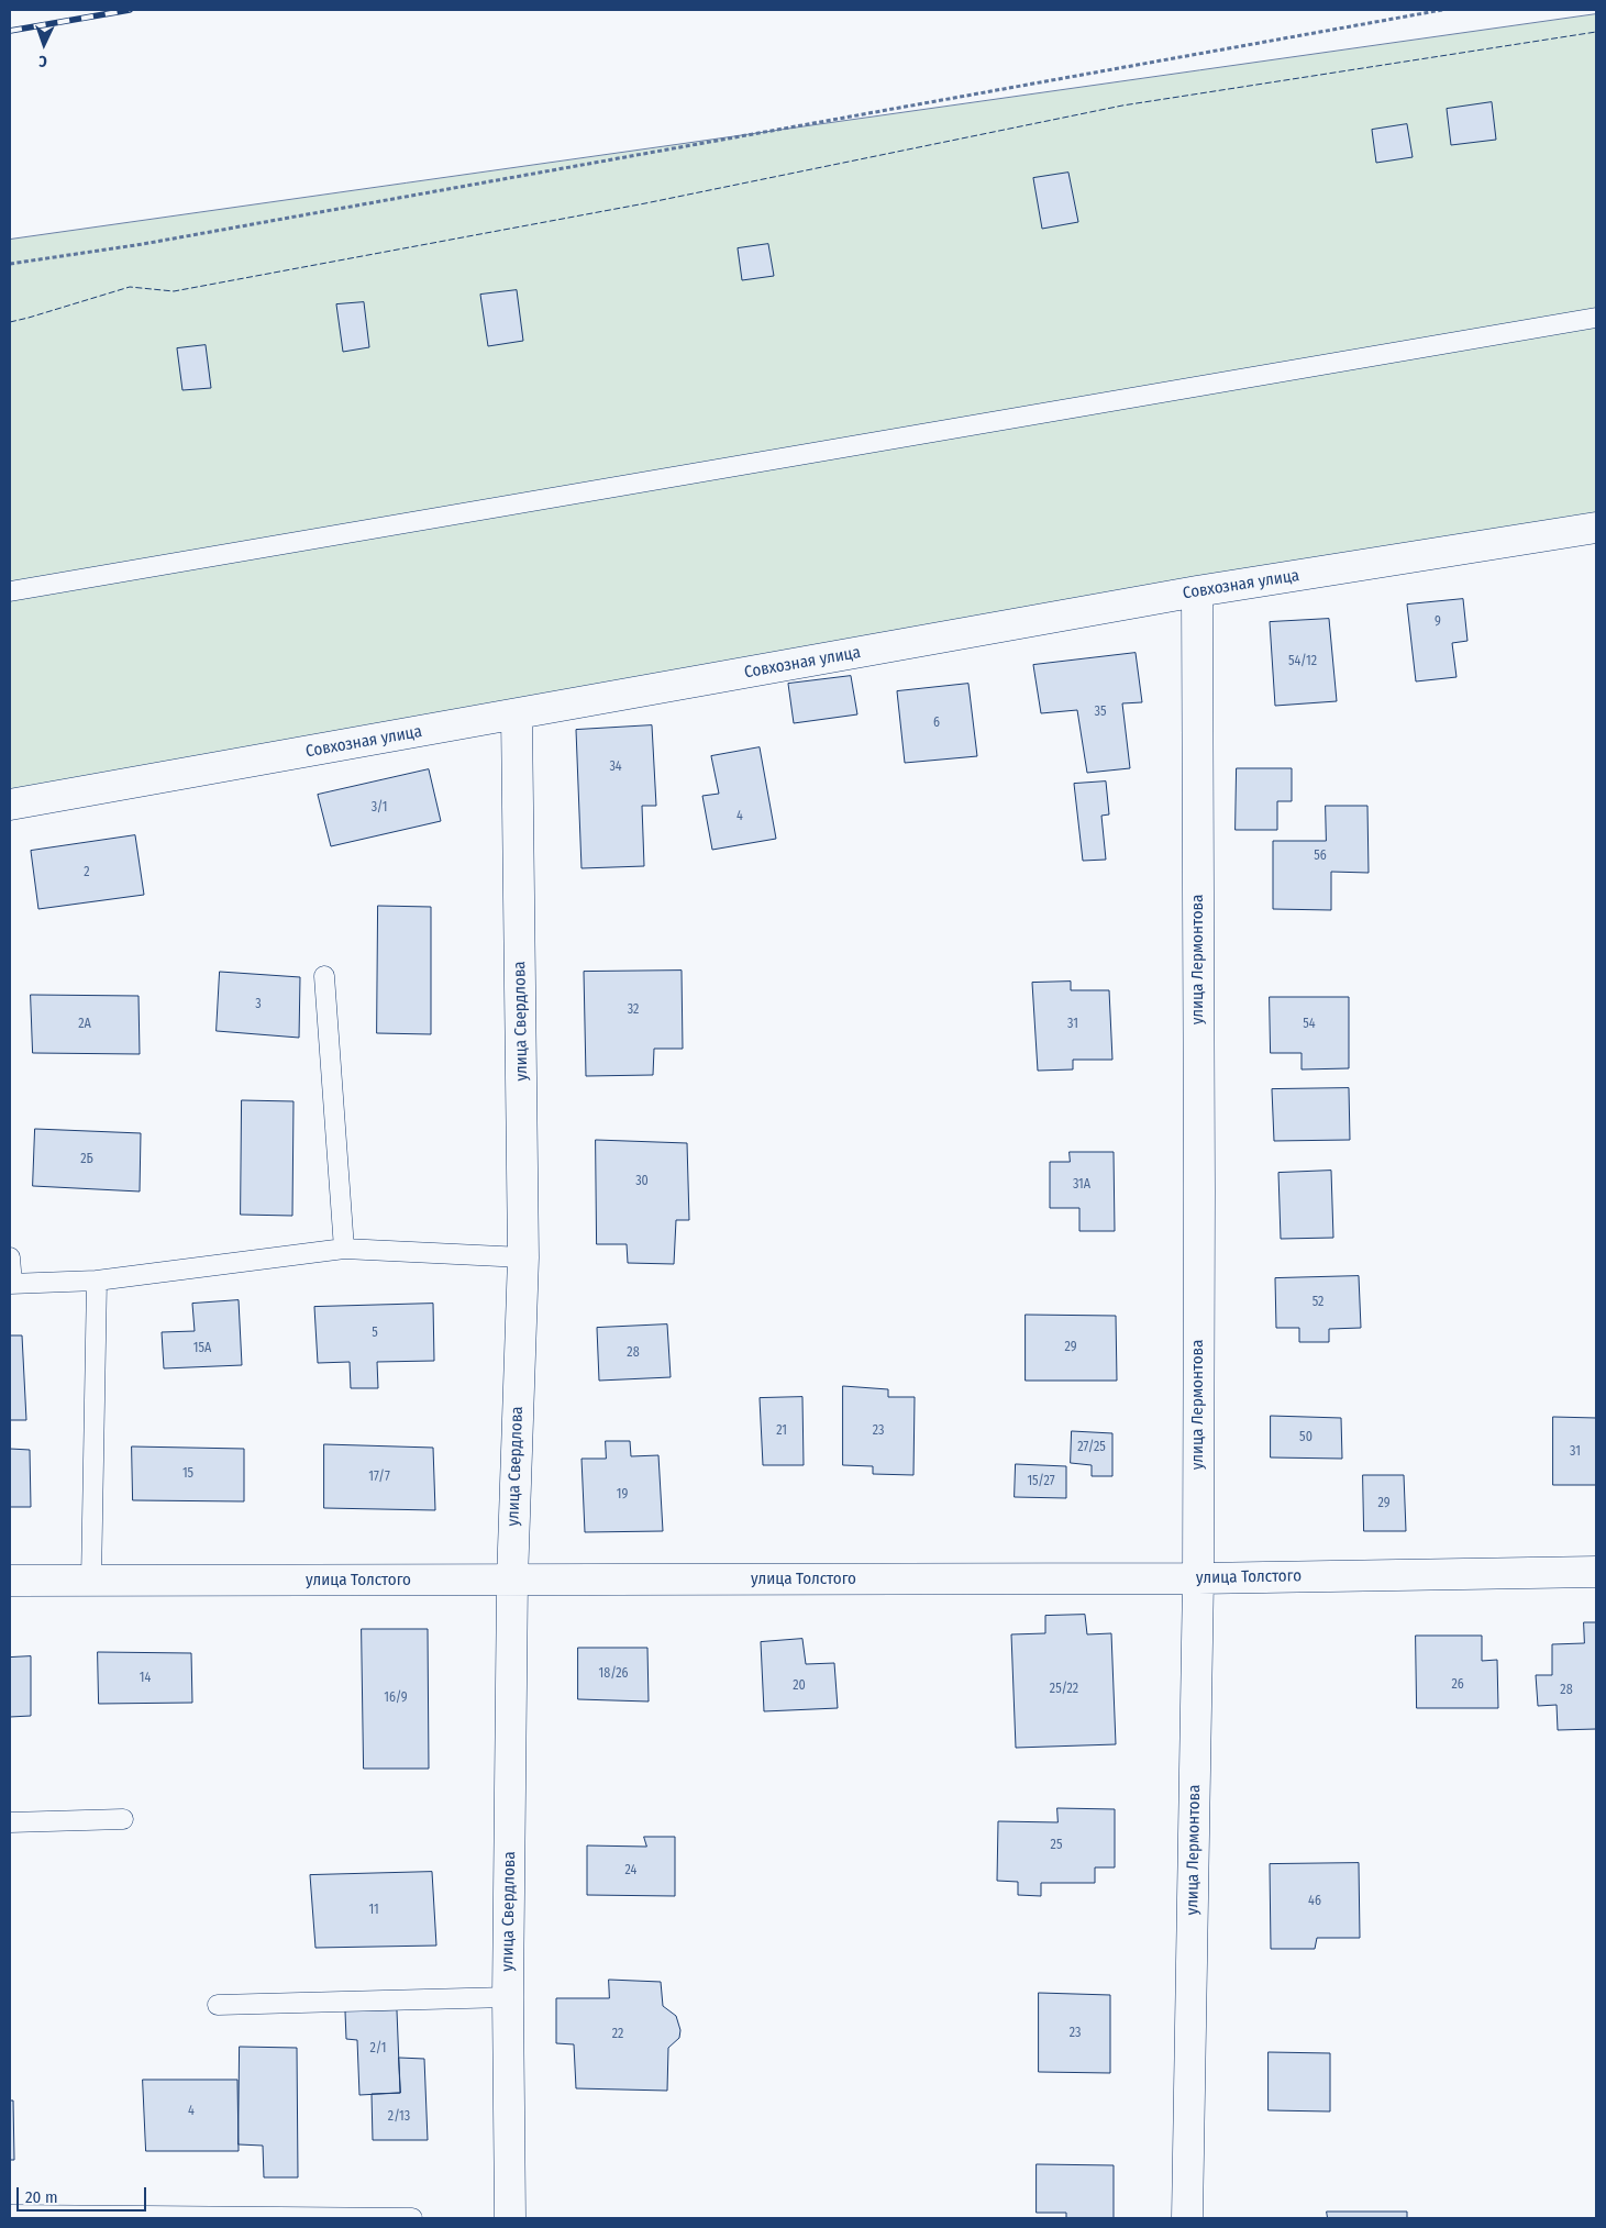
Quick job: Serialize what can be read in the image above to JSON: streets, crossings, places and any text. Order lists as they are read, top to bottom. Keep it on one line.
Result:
{"streets":{"street":["Совхозная улица","улица Лермонтова","улица Свердлова","улица Толстого"]},"crossings":[["Совхозная улица","улица Лермонтова"],["Совхозная улица","улица Свердлова"],["улица Лермонтова","улица Толстого"],["улица Свердлова","улица Толстого"]],"house_numbers":["9","54/12","35","6","34","3/1","4","56","2","3","32","2А","31","54","2Б","30","31А","52","5","29","15А","28","21","23","50","27/25","31","15","17/7","15/27","19","29","18/26","14","26","20","25/22","28","16/9","25","24","46","11","23","22","2/1","4","2/13"],"scale_bar":"20 m","north":"bottom"}
